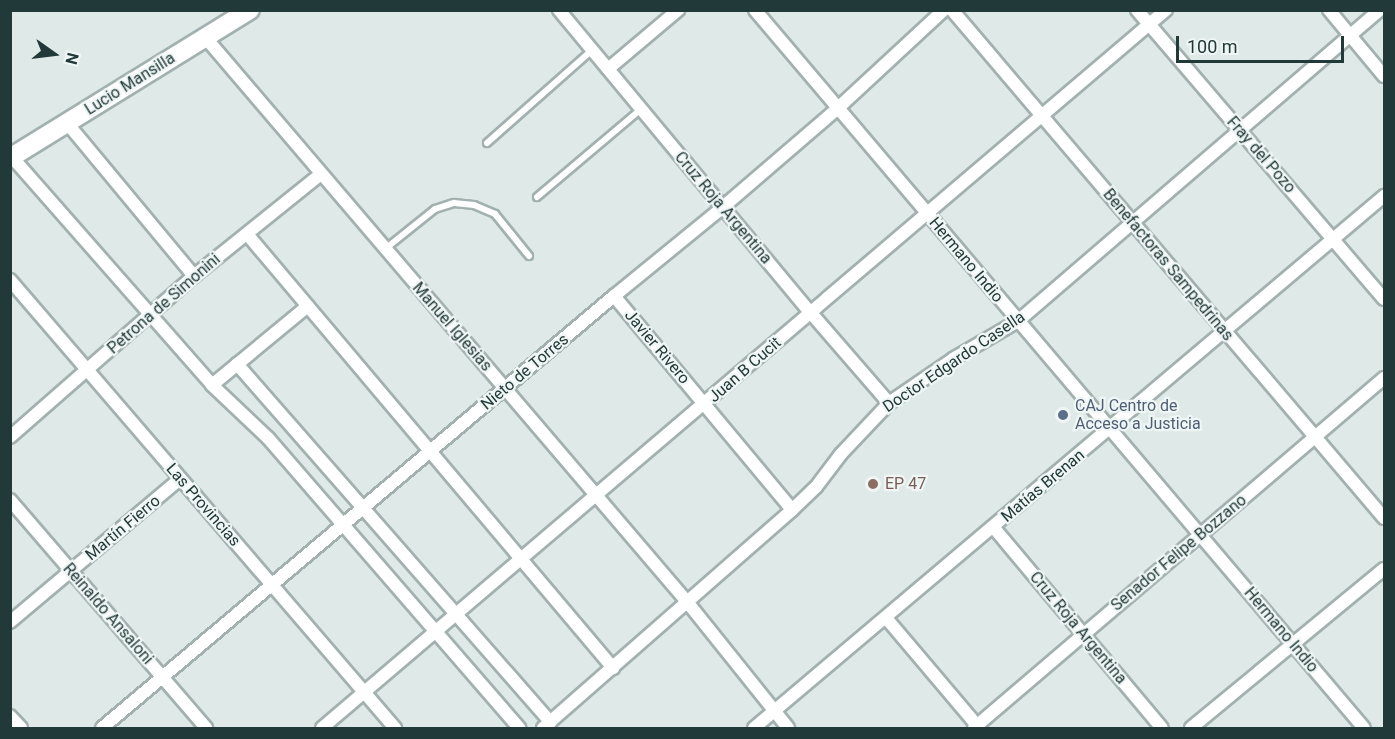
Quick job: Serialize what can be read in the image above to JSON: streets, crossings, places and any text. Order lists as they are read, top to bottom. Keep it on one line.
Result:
{"streets":{"main road":["Lucio Mansilla"],"street":["Fray del Pozo","Cruz Roja Argentina","Hermano Indio","Benefactoras Sampedrinas","Petrona de Simonini","Manuel Iglesias","Javier Rivero","Doctor Edgardo Casella","Juan B Cucit","Nieto de Torres","Matías Brenan","Las Provincias","Martín Fierro","Senador Felipe Bozzano","Reinaldo Ansaloni"]},"crossings":[["Lucio Mansilla","Manuel Iglesias"],["Fray del Pozo","Doctor Edgardo Casella"],["Fray del Pozo","Juan B Cucit"],["Fray del Pozo","Matías Brenan"],["Cruz Roja Argentina","Doctor Edgardo Casella"],["Cruz Roja Argentina","Juan B Cucit"],["Cruz Roja Argentina","Nieto de Torres"],["Cruz Roja Argentina","Matías Brenan"],["Cruz Roja Argentina","Senador Felipe Bozzano"],["Hermano Indio","Doctor Edgardo Casella"],["Hermano Indio","Juan B Cucit"],["Hermano Indio","Nieto de Torres"],["Hermano Indio","Matías Brenan"],["Hermano Indio","Senador Felipe Bozzano"],["Benefactoras Sampedrinas","Doctor Edgardo Casella"],["Benefactoras Sampedrinas","Juan B Cucit"],["Benefactoras Sampedrinas","Matías Brenan"],["Benefactoras Sampedrinas","Senador Felipe Bozzano"],["Petrona de Simonini","Manuel Iglesias"],["Petrona de Simonini","Las Provincias"],["Manuel Iglesias","Doctor Edgardo Casella"],["Manuel Iglesias","Juan B Cucit"],["Manuel Iglesias","Nieto de Torres"],["Manuel Iglesias","Matías Brenan"],["Javier Rivero","Doctor Edgardo Casella"],["Javier Rivero","Juan B Cucit"],["Javier Rivero","Nieto de Torres"],["Juan B Cucit","Las Provincias"],["Nieto de Torres","Las Provincias"],["Nieto de Torres","Reinaldo Ansaloni"],["Las Provincias","Martín Fierro"],["Martín Fierro","Reinaldo Ansaloni"]],"places":["CAJ Centro de Acceso a Justicia","EP 47"],"scale_bar":"100 m","north":"right"}
